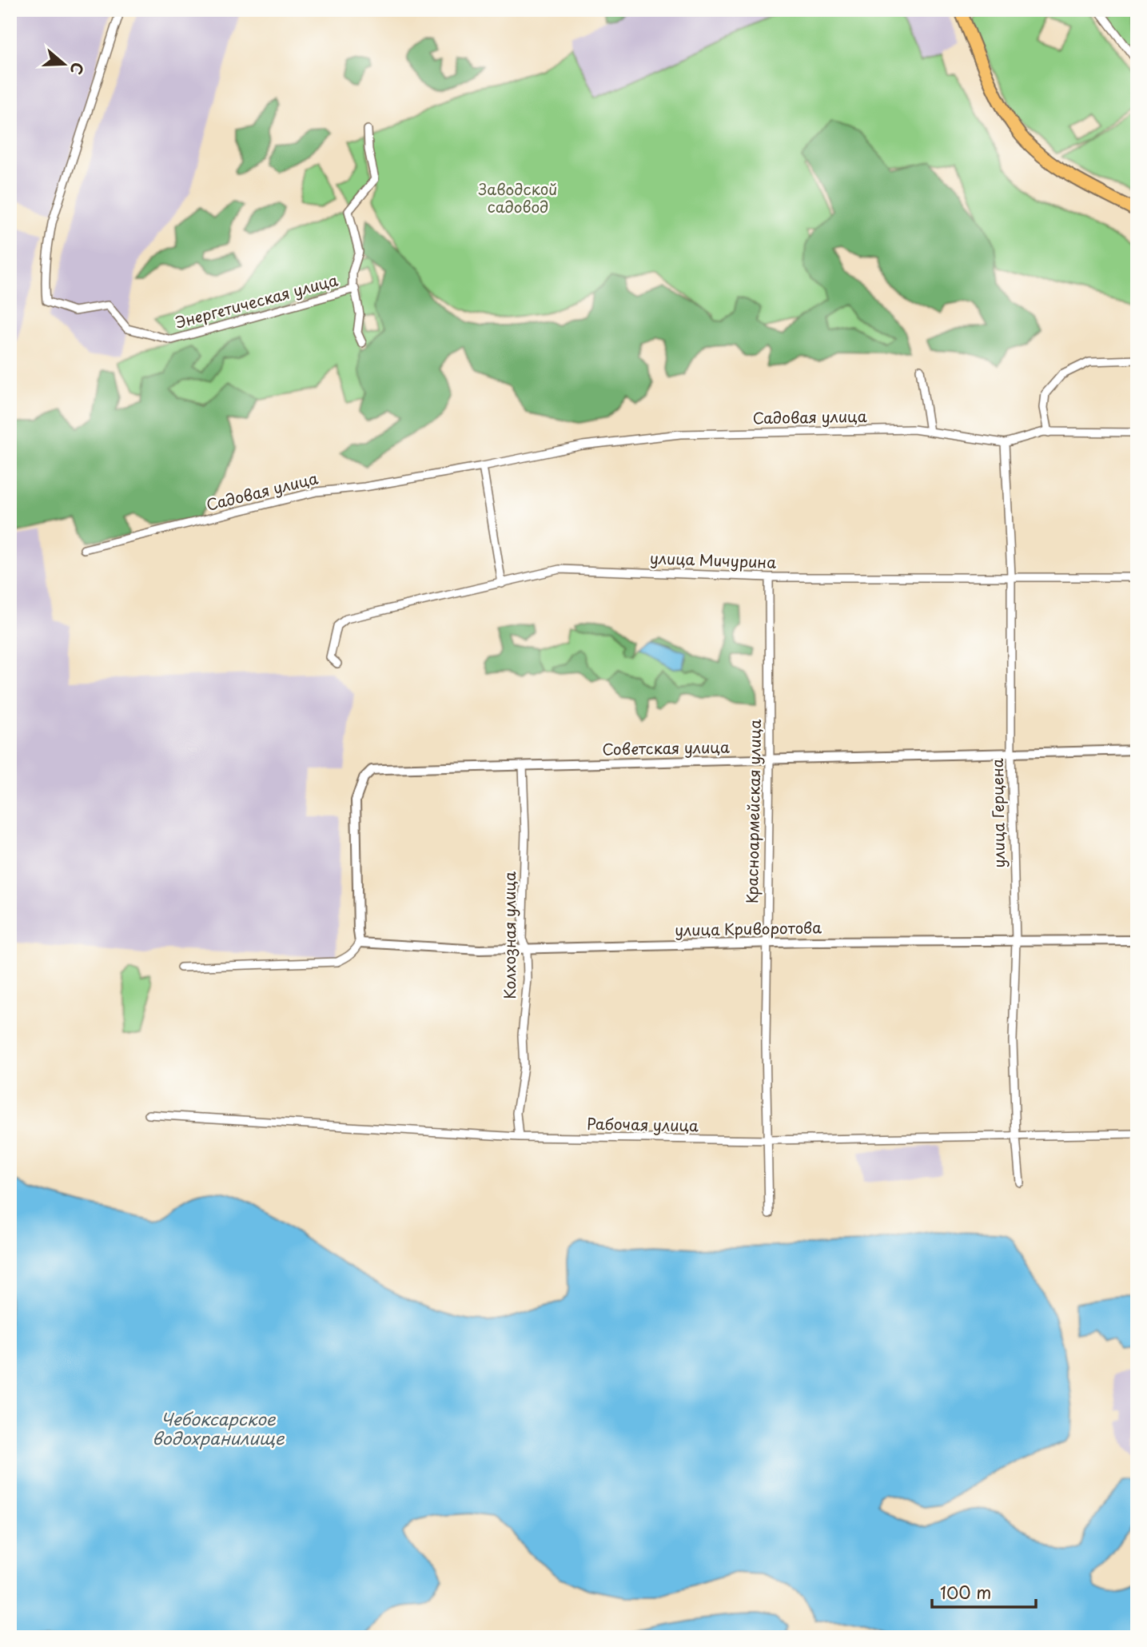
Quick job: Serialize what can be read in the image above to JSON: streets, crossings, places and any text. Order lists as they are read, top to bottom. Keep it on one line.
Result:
{"streets":{"street":["Энергетическая улица","Садовая улица","улица Мичурина","Советская улица","Красноармейская улица","улица Герцена","улица Криворотова","Колхозная улица","Рабочая улица"]},"crossings":[["Садовая улица","улица Герцена"],["улица Мичурина","Красноармейская улица"],["улица Мичурина","улица Герцена"],["Советская улица","Красноармейская улица"],["Советская улица","улица Герцена"],["Советская улица","улица Криворотова"],["Советская улица","Колхозная улица"],["Красноармейская улица","улица Криворотова"],["Красноармейская улица","Рабочая улица"],["улица Герцена","улица Криворотова"],["улица Герцена","Рабочая улица"],["улица Криворотова","Колхозная улица"],["Колхозная улица","Рабочая улица"]],"water":["Чебоксарское водохранилище"],"parks":["Заводской садовод"],"scale_bar":"100 m","north":"right"}
